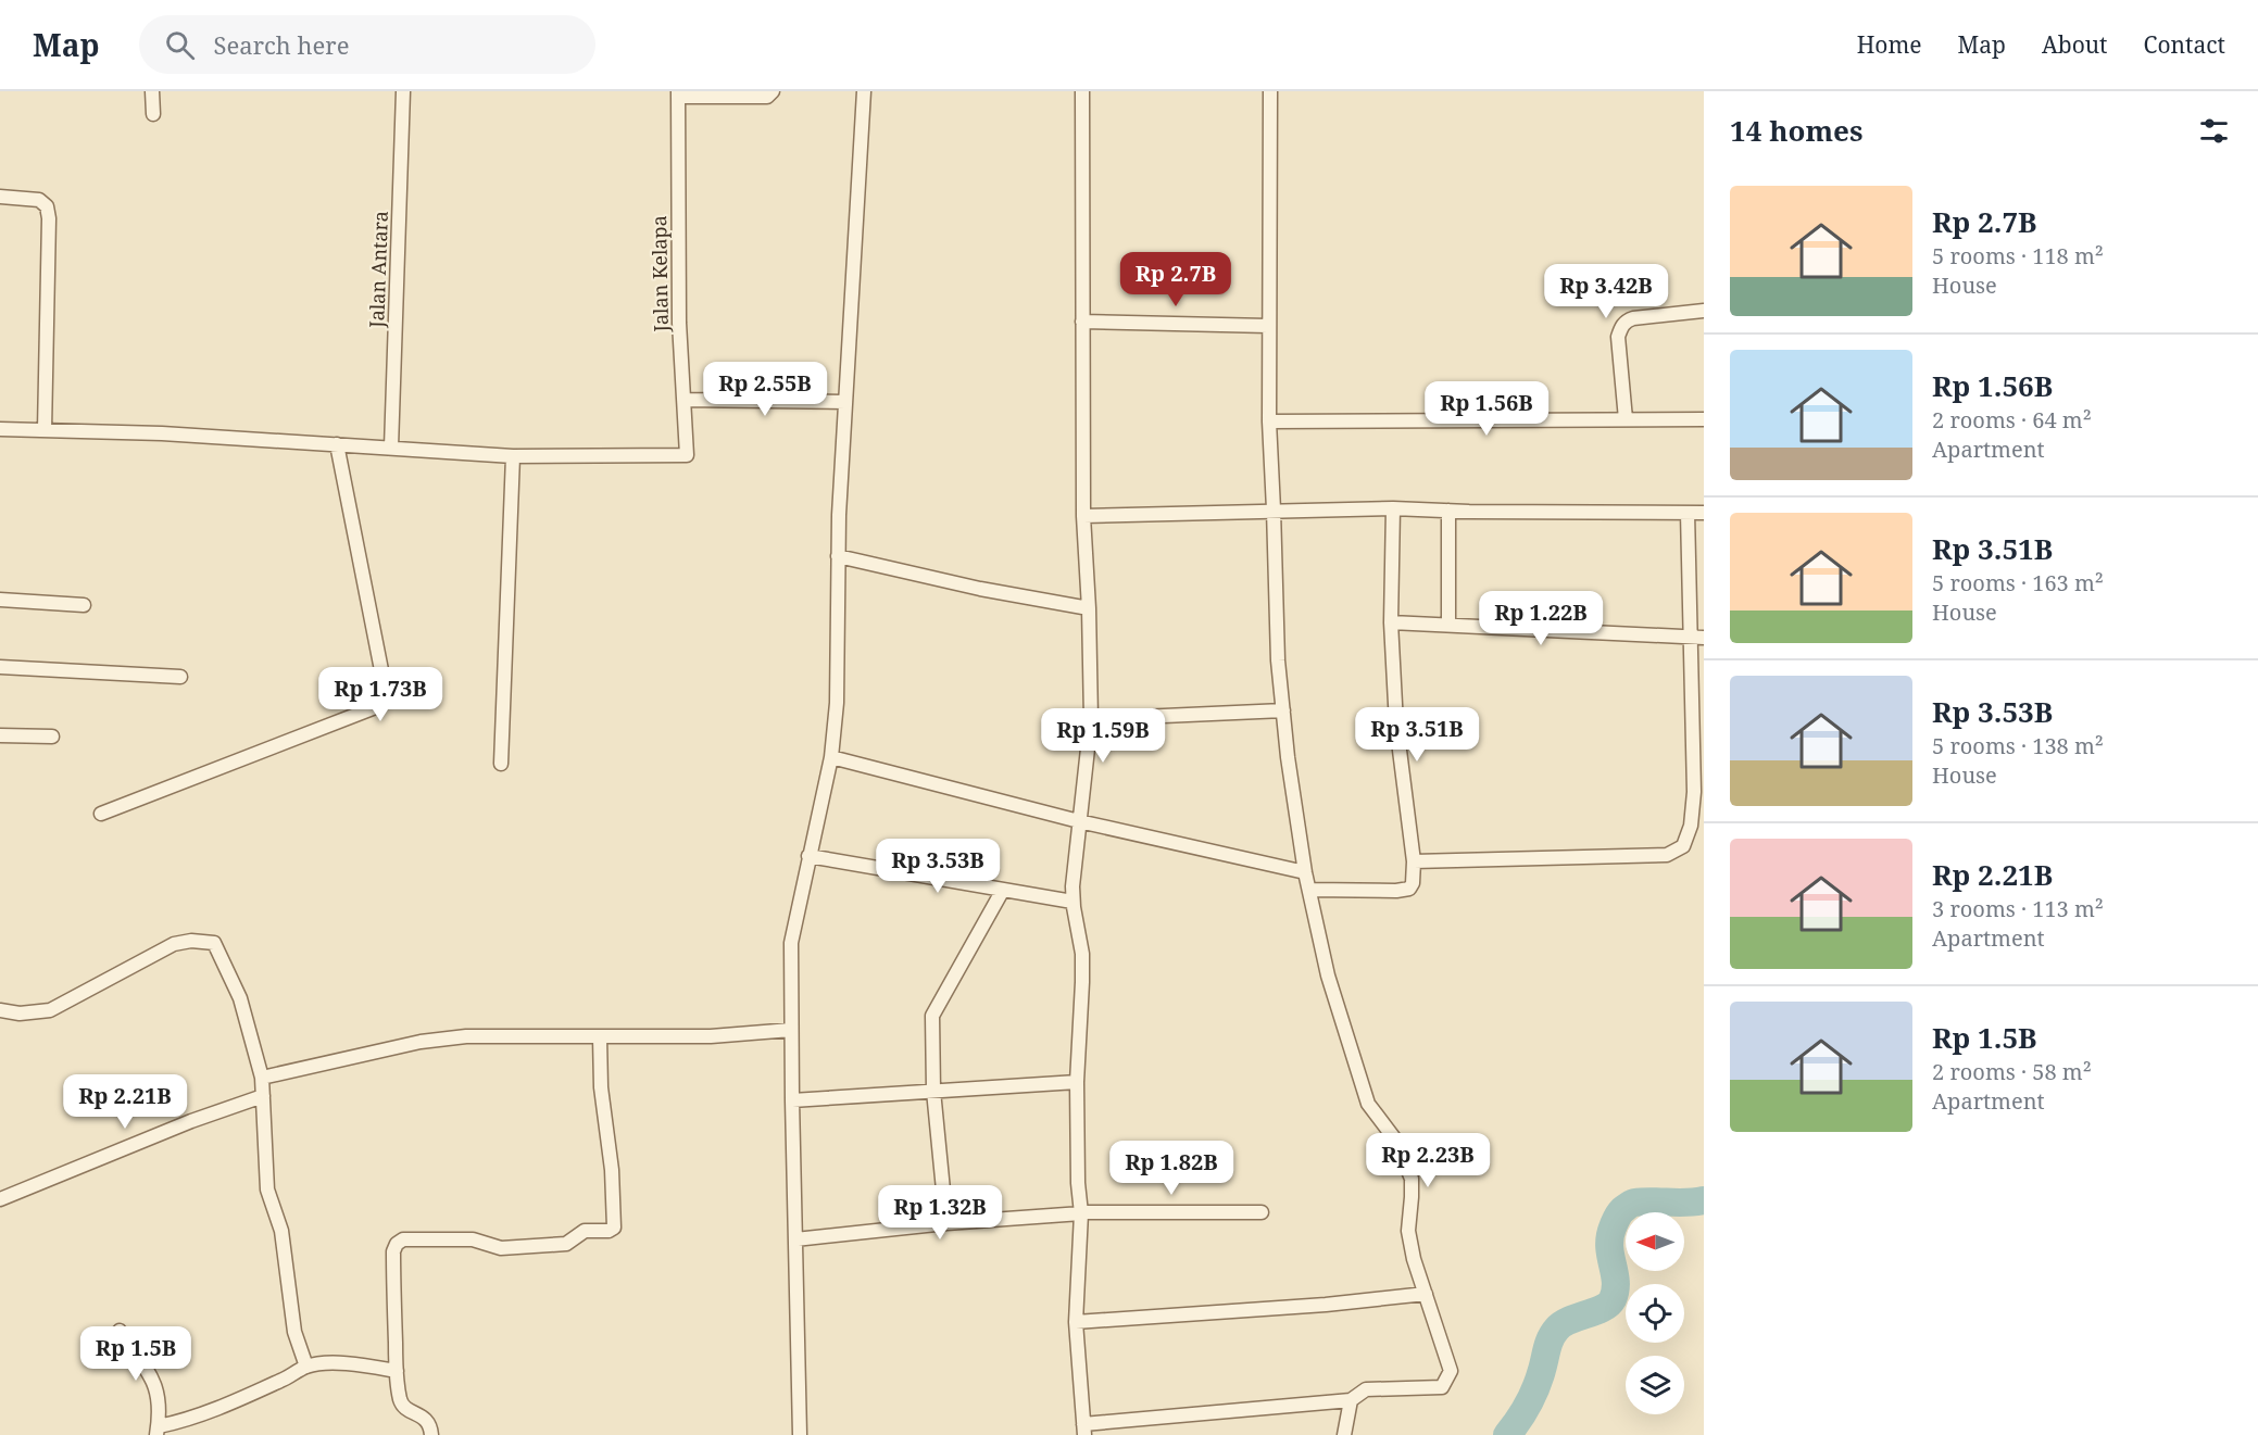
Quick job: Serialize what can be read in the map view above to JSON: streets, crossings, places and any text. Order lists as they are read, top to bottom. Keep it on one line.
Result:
{"streets":{"street":["Jalan Antara","Jalan Kelapa"]},"north":"left","page":{"header":"Map","search":"Search here","nav":["Home","Map","About","Contact"],"heading":"14 homes","list":[{"name":"Rp 2.7B","note":"5 rooms · 118 m² · House"},{"name":"Rp 1.56B","note":"2 rooms · 64 m² · Apartment"},{"name":"Rp 3.51B","note":"5 rooms · 163 m² · House"},{"name":"Rp 3.53B","note":"5 rooms · 138 m² · House"},{"name":"Rp 2.21B","note":"3 rooms · 113 m² · Apartment"},{"name":"Rp 1.5B","note":"2 rooms · 58 m² · Apartment"}],"price":["Rp 2.7B","Rp 3.42B","Rp 2.55B","Rp 1.56B","Rp 1.22B","Rp 1.73B","Rp 3.51B","Rp 1.59B","Rp 3.53B","Rp 2.21B","Rp 2.23B","Rp 1.82B","Rp 1.32B","Rp 1.5B"]}}
